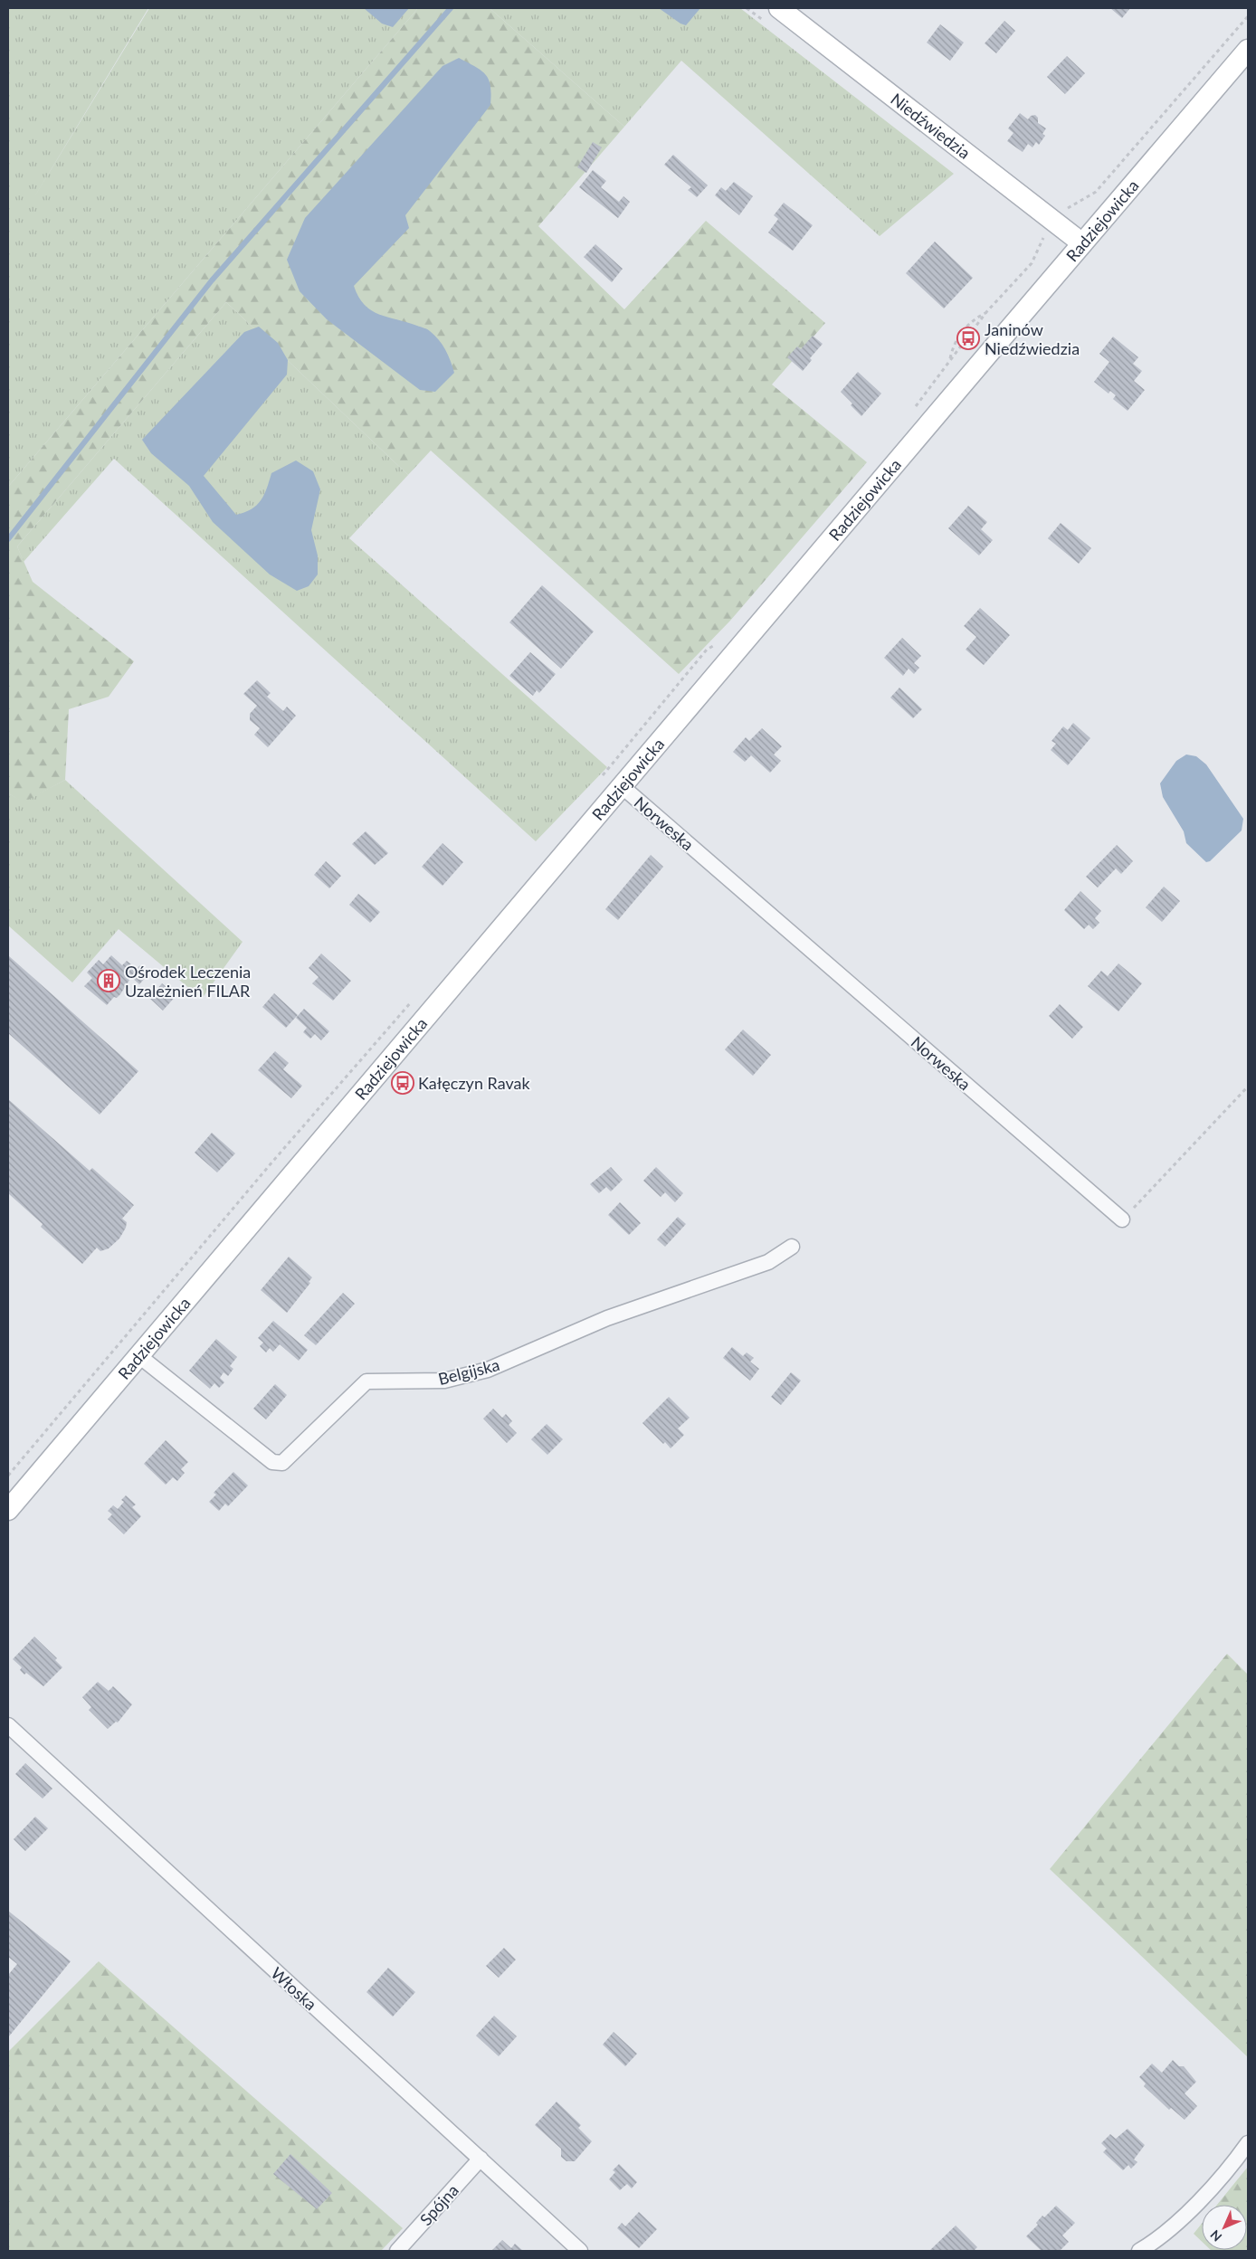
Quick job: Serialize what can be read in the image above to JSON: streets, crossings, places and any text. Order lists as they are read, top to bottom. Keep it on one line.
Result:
{"streets":{"main road":["Niedźwiedzia","Radziejowicka"],"street":["Norweska","Belgijska","Włoska","Spójna"]},"crossings":[["Niedźwiedzia","Radziejowicka"],["Radziejowicka","Norweska"],["Radziejowicka","Belgijska"],["Włoska","Spójna"]],"places":{"bus stop":["Janinów Niedźwiedzia","Kałęczyn Ravak"],"building":["Ośrodek Leczenia Uzależnień FILAR"]},"north":"bottom left"}
